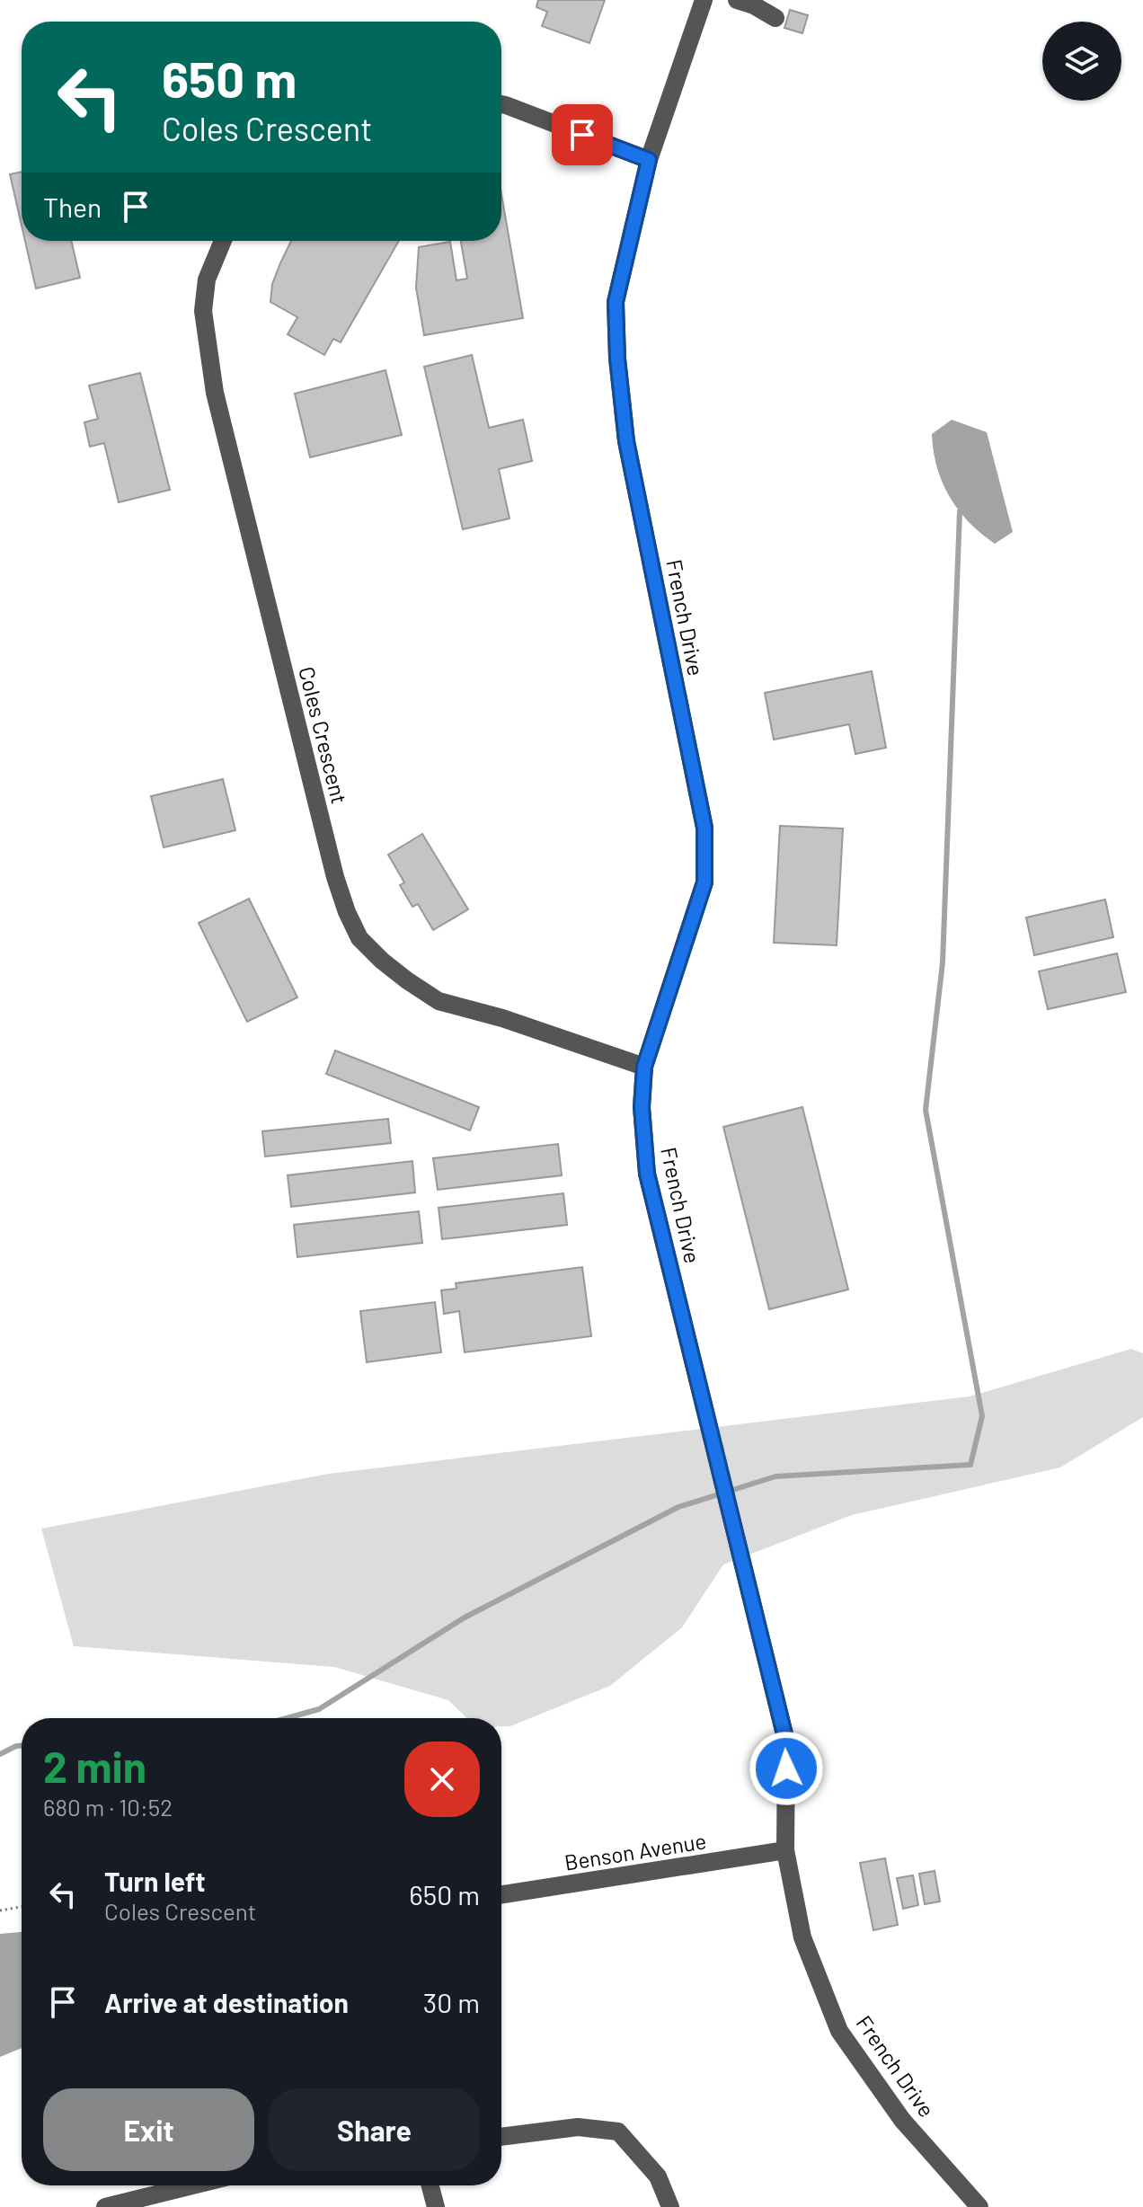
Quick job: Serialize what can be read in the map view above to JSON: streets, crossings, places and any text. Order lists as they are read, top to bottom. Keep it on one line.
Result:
{"streets":{"street":["French Drive","Coles Crescent","Benson Avenue"]},"crossings":[["French Drive","Coles Crescent"],["French Drive","Benson Avenue"]],"page":{"turn":["650 m","Coles Crescent"],"then":"Then","heading":["2 min","680 m · 10:52"],"list":[{"name":"Turn left","note":"Coles Crescent","value":"650 m"},{"name":"Arrive at destination","value":"30 m"}],"buttons":["Exit","Share"]}}
